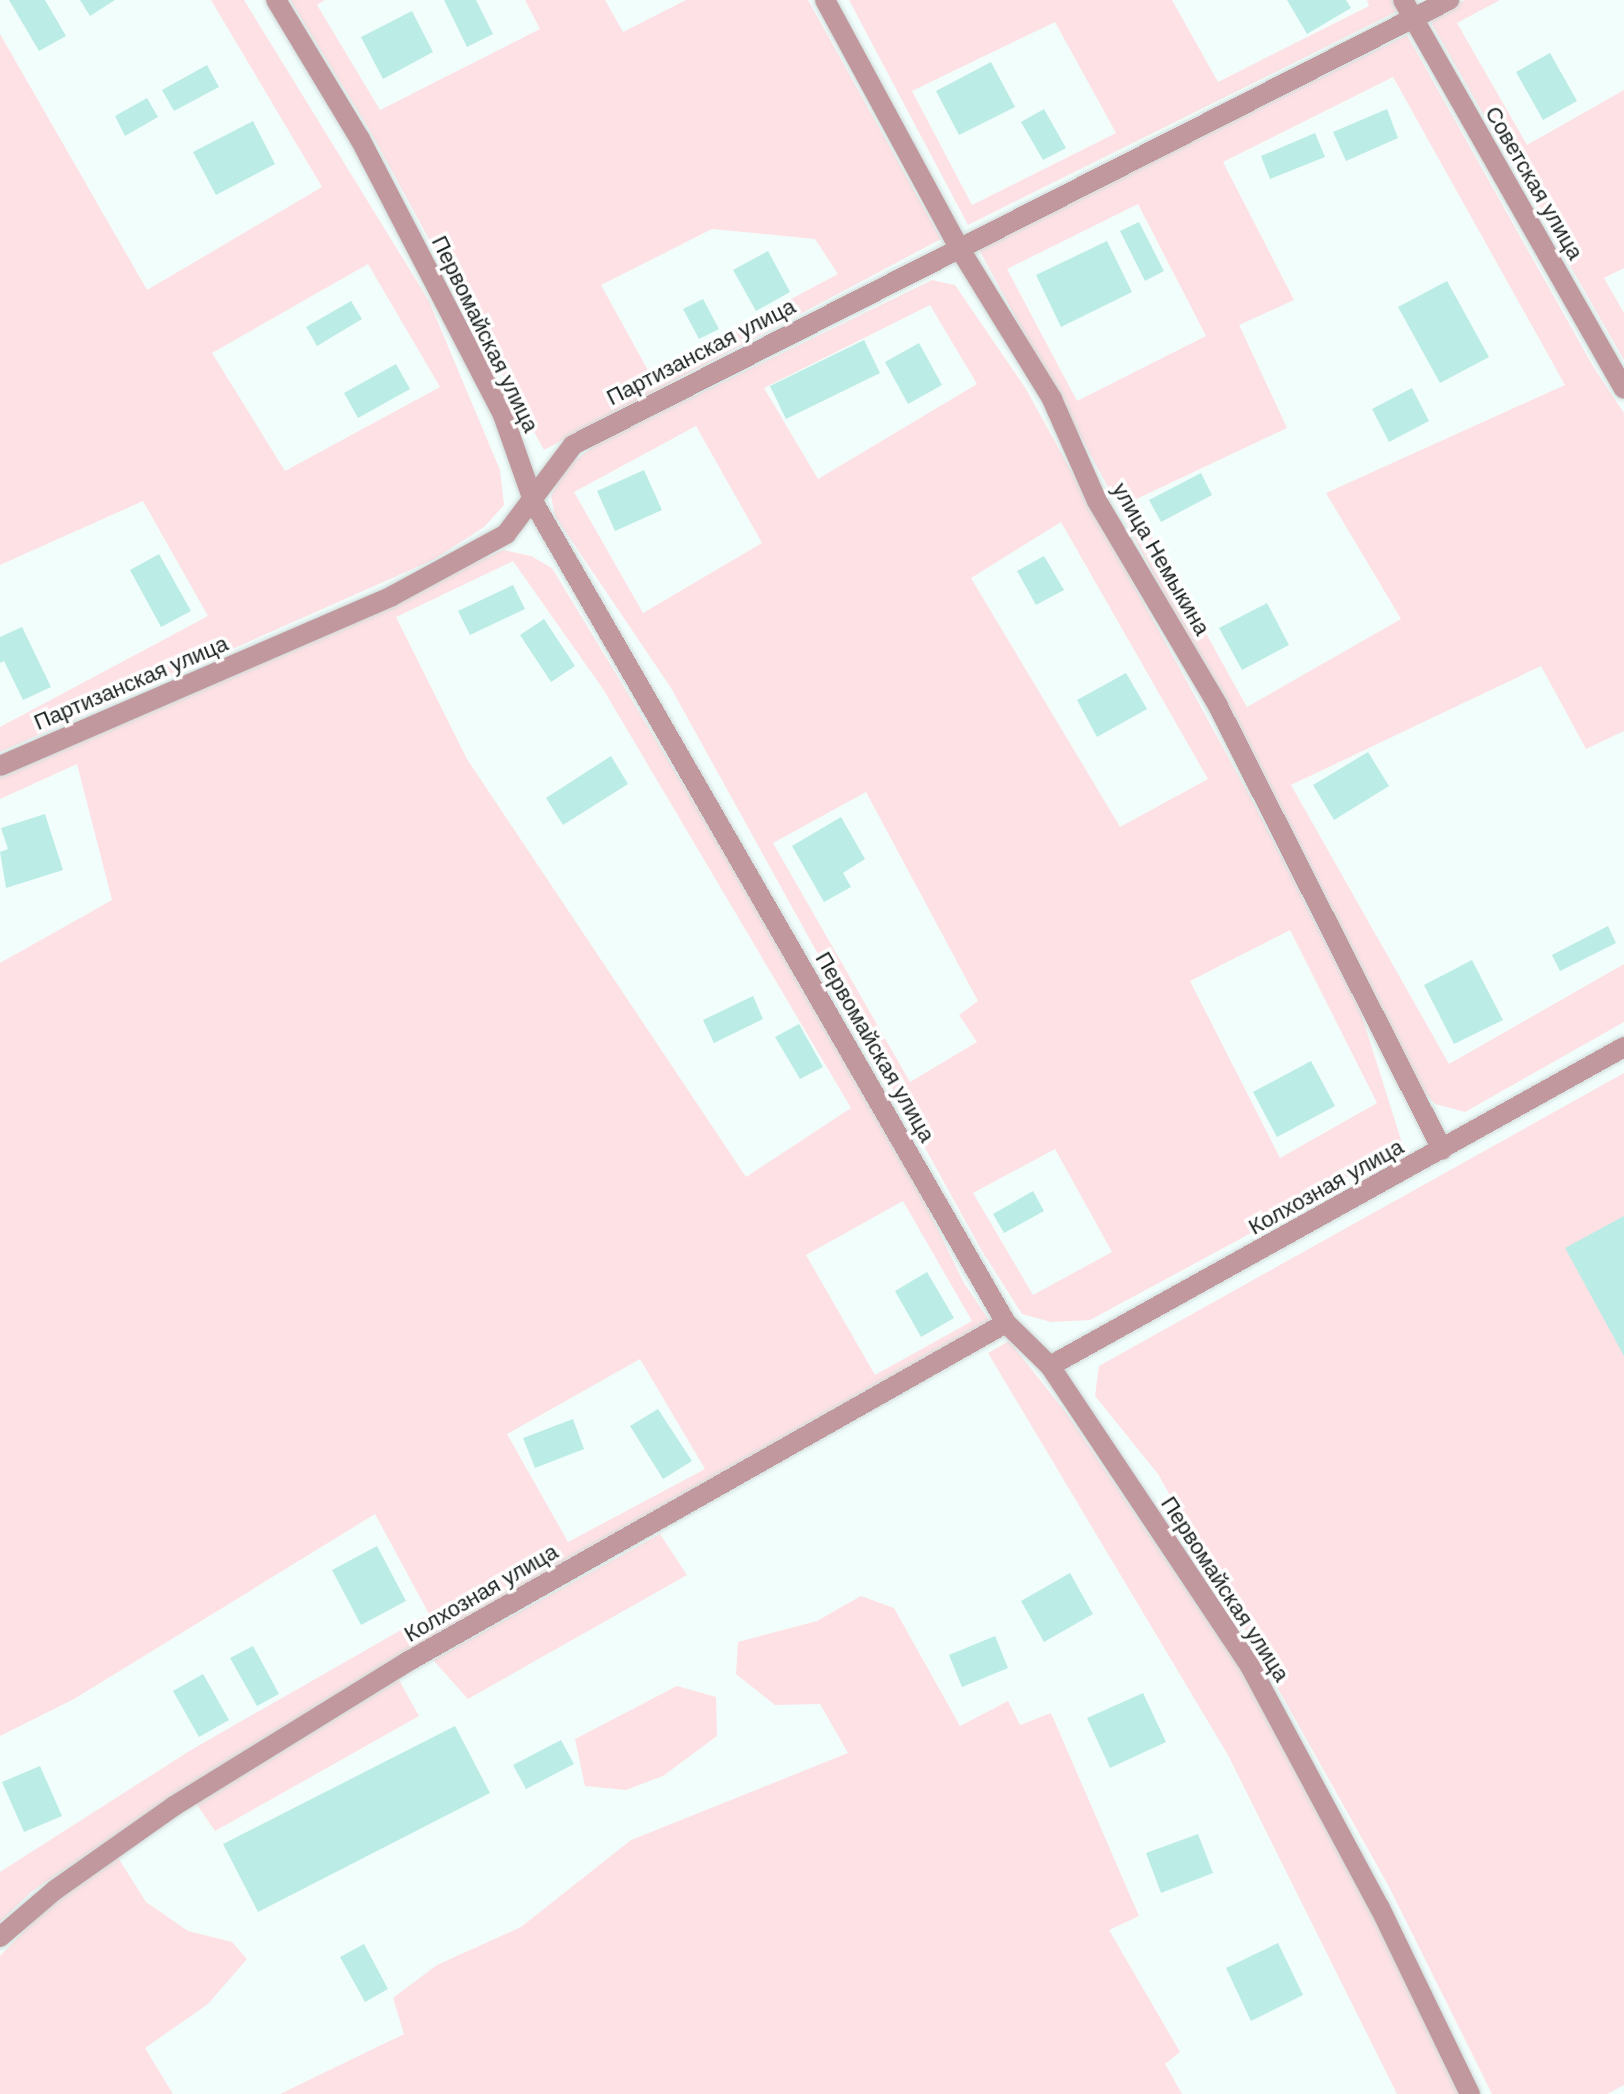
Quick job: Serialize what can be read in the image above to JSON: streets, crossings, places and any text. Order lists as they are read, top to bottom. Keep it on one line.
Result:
{"streets":{"street":["Советская улица","Первомайская улица","Партизанская улица","улица Немыкина","Колхозная улица"]},"crossings":[["Советская улица","Партизанская улица"],["Первомайская улица","Партизанская улица"],["Первомайская улица","Колхозная улица"],["Партизанская улица","улица Немыкина"],["улица Немыкина","Колхозная улица"]]}
